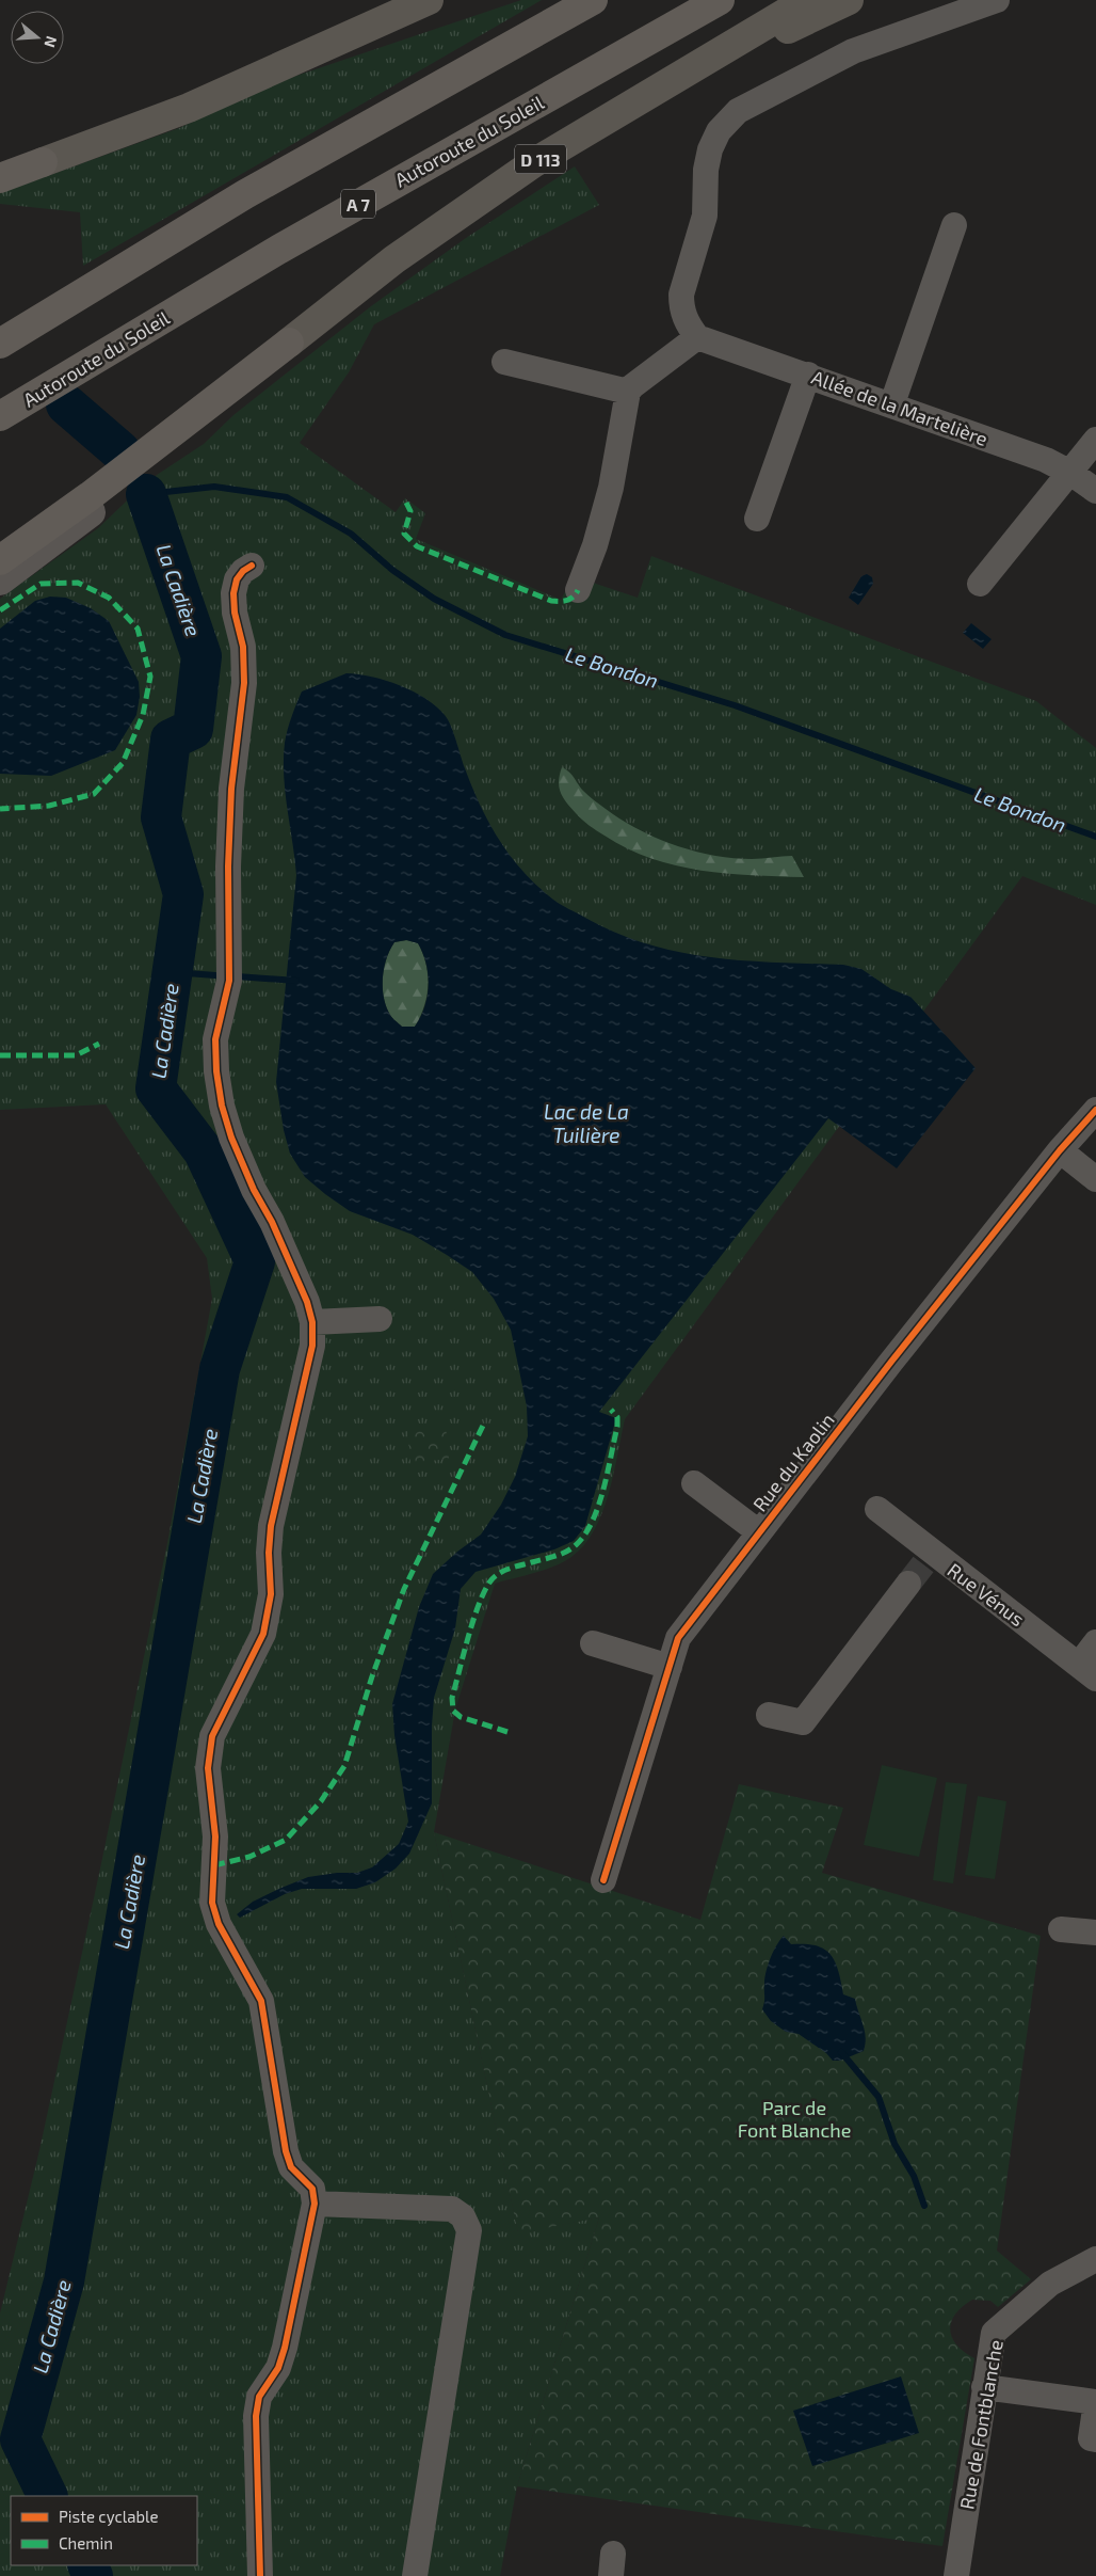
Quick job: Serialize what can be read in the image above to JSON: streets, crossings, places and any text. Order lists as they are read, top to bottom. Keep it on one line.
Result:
{"streets":{"highway":["Autoroute du Soleil","A 7"],"main road":["D 113"],"street":["Allée de la Martelière","Rue du Kaolin","Rue Vénus","Rue de Fontblanche"]},"water":["La Cadière","Le Bondon","Lac de La Tuilière"],"parks":["Parc de Font Blanche"],"legend":["Piste cyclable","Chemin"],"north":"right"}
